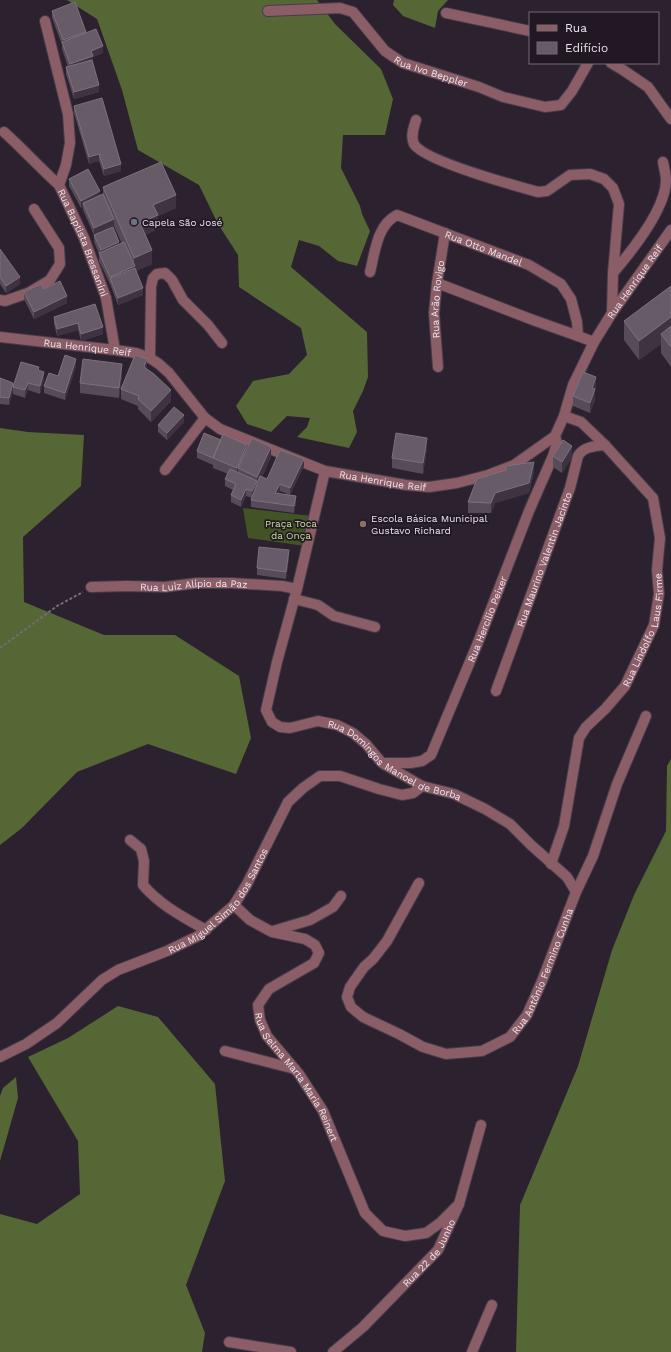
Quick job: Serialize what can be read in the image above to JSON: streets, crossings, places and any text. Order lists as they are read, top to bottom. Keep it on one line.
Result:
{"streets":{"street":["Rua Ivo Beppler","Rua Baptista Bressanini","Rua Otto Mandel","Rua Henrique Reif","Rua Arão Rovigo","Rua Maurino Valentin Jacinto","Rua Luiz Alípio da Paz","Rua Hercílio Peixer","Rua Lindolfo Laus Firme","Rua Domingos Manoel de Borba","Rua Miguel Simão dos Santos","Rua Antônio Fermino Cunha","Rua Selma Marta Maria Reinert","Rua 22 de Junho"]},"crossings":[["Rua Baptista Bressanini","Rua Henrique Reif"],["Rua Otto Mandel","Rua Arão Rovigo"],["Rua Henrique Reif","Rua Hercílio Peixer"],["Rua Henrique Reif","Rua Lindolfo Laus Firme"],["Rua Henrique Reif","Rua Domingos Manoel de Borba"],["Rua Maurino Valentin Jacinto","Rua Lindolfo Laus Firme"],["Rua Luiz Alípio da Paz","Rua Domingos Manoel de Borba"],["Rua Hercílio Peixer","Rua Domingos Manoel de Borba"],["Rua Lindolfo Laus Firme","Rua Domingos Manoel de Borba"],["Rua Domingos Manoel de Borba","Rua Miguel Simão dos Santos"],["Rua Domingos Manoel de Borba","Rua Antônio Fermino Cunha"],["Rua Miguel Simão dos Santos","Rua Selma Marta Maria Reinert"],["Rua Selma Marta Maria Reinert","Rua 22 de Junho"]],"parks":["Praça Toca da Onça"],"places":["Capela São José","Escola Básica Municipal Gustavo Richard"],"legend":["Rua","Edifício"]}
